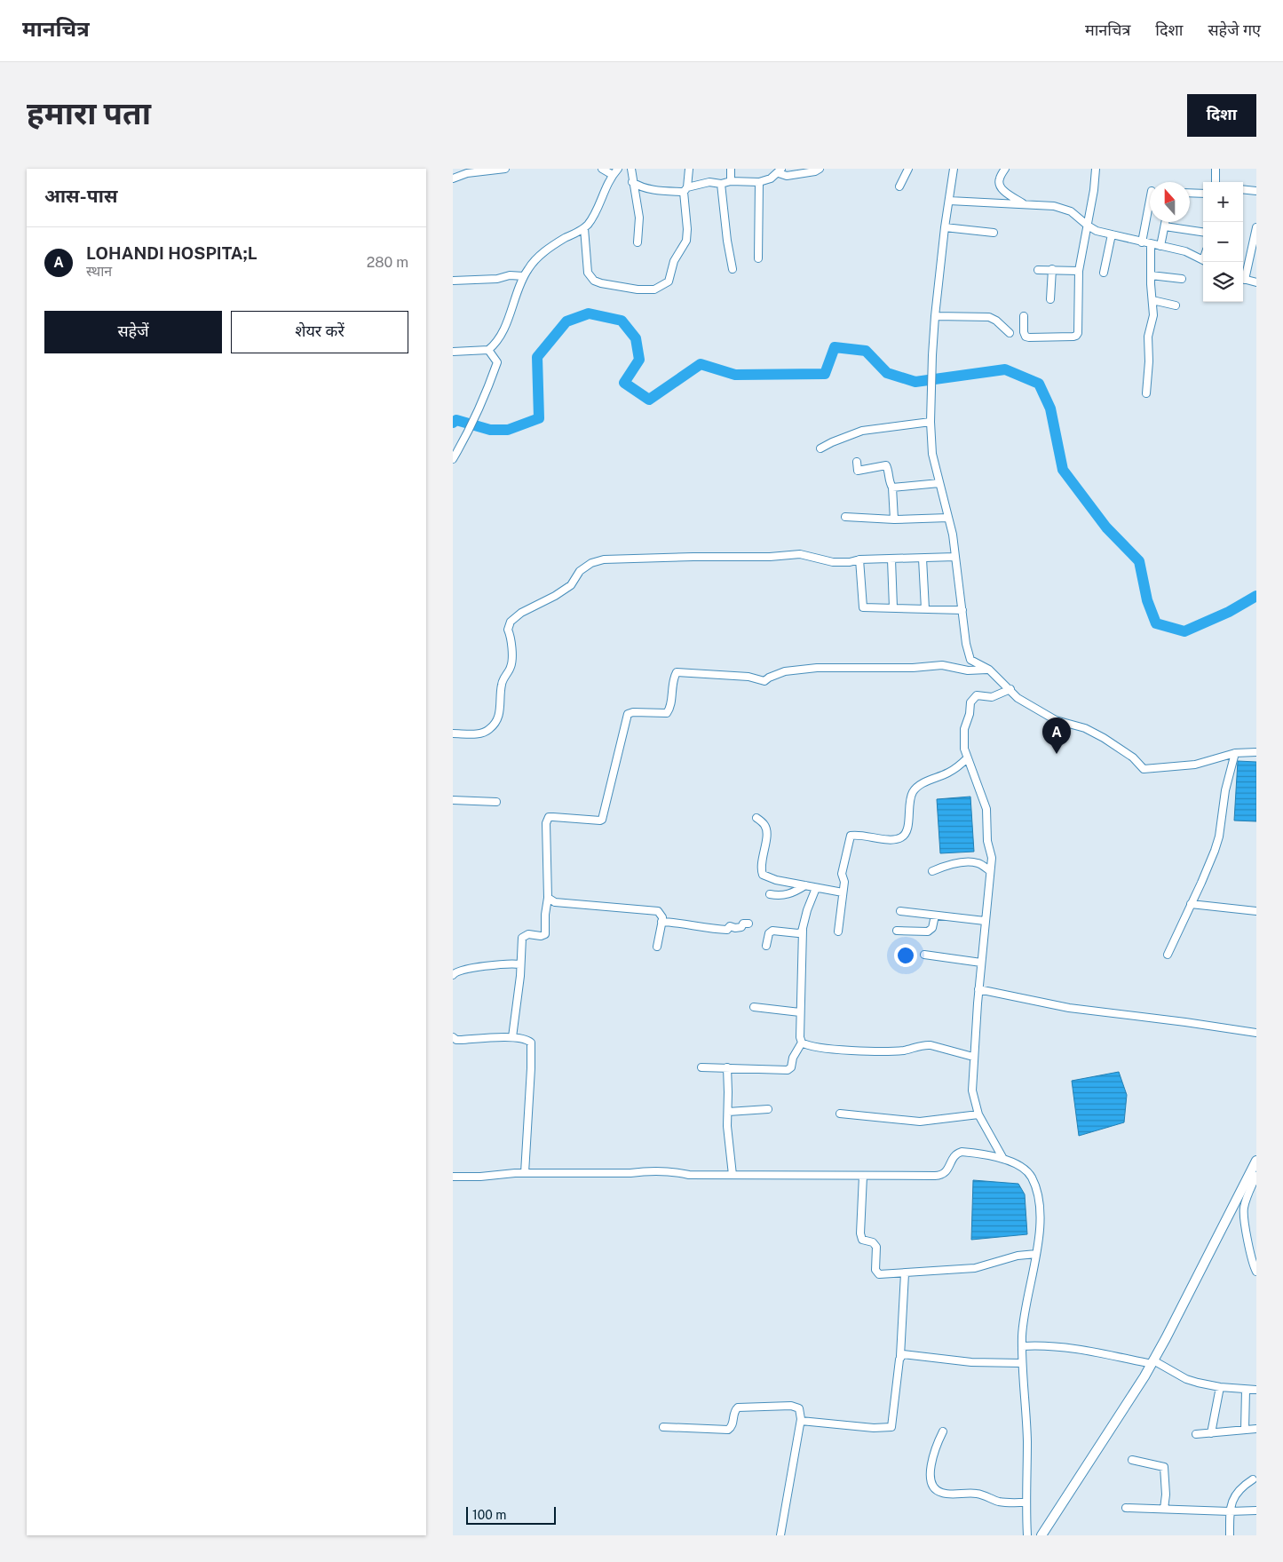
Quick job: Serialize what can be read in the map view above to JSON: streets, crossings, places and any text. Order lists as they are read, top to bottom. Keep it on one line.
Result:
{"scale_bar":"100 m","north":"top","page":{"header":"मानचित्र","nav":["मानचित्र","दिशा","सहेजे गए"],"buttons":["दिशा",["सहेजें","शेयर करें"]],"title":"हमारा पता","heading":"आस-पास","map_buttons":["+","−"],"list":[{"mark":"A","name":"LOHANDI HOSPITA;L","note":"स्थान","value":"280 m"}],"pins":"A","scale":"100 m"}}
